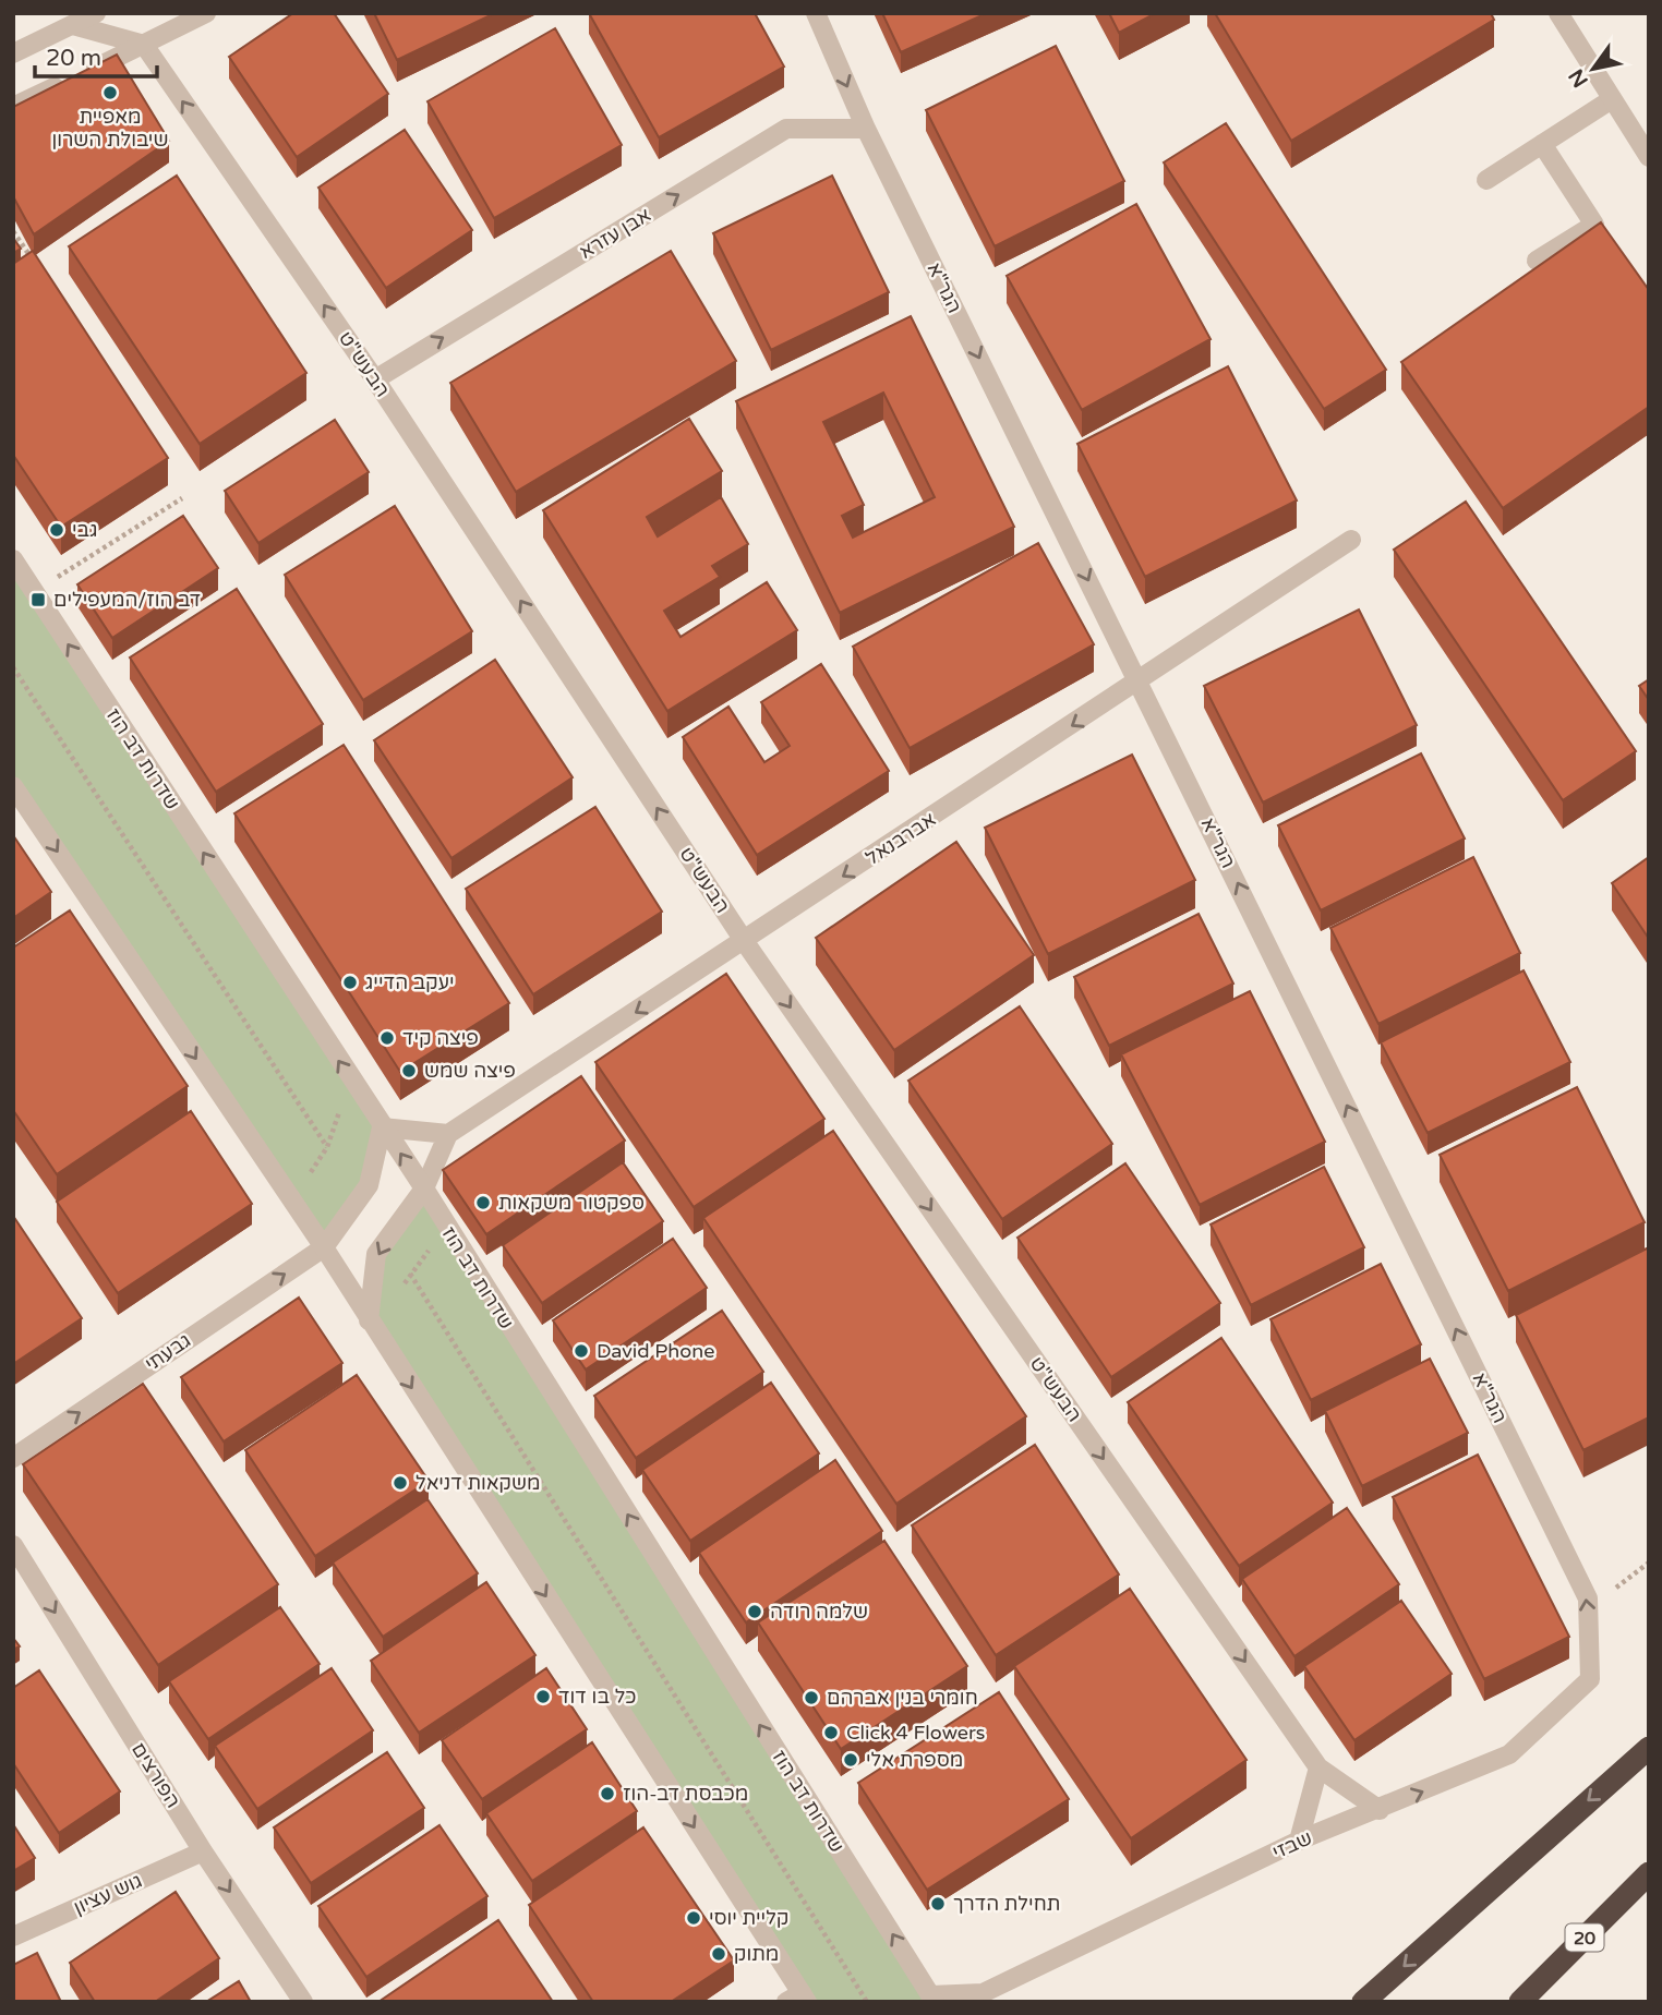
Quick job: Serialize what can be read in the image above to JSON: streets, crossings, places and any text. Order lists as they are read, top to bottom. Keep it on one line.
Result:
{"streets":{"highway":["20"],"street":["אבן עזרא","הגר\"א","הבעש\"ט","שדרות דב הוז","אברבנאל","גבעתי","הפורצים","שבזי","גוש עציון"]},"crossings":[["אבן עזרא","הגר\"א"],["אבן עזרא","הבעש\"ט"],["הגר\"א","אברבנאל"],["הגר\"א","שבזי"],["הבעש\"ט","אברבנאל"],["הבעש\"ט","שבזי"],["שדרות דב הוז","גבעתי"],["שדרות דב הוז","שבזי"],["הפורצים","גוש עציון"]],"one_way":["אבן עזרא","אברבנאל","גבעתי","הפורצים"],"places":{"other":["מאפיית שיבולת השרון","גבי","יעקב הדייג","פיצה קיד","פיצה שמש","ספקטור משקאות","David Phone","משקאות דניאל","שלמה רודה","כל בו דוד","חומרי בנין אברהם","Click 4 Flowers","מספרת אלי","מכבסת דב-הוז","תחילת הדרך","קליית יוסי","מתוק"],"transit":["דב הוז/המעפילים"]},"scale_bar":"20 m","north":"bottom left"}
